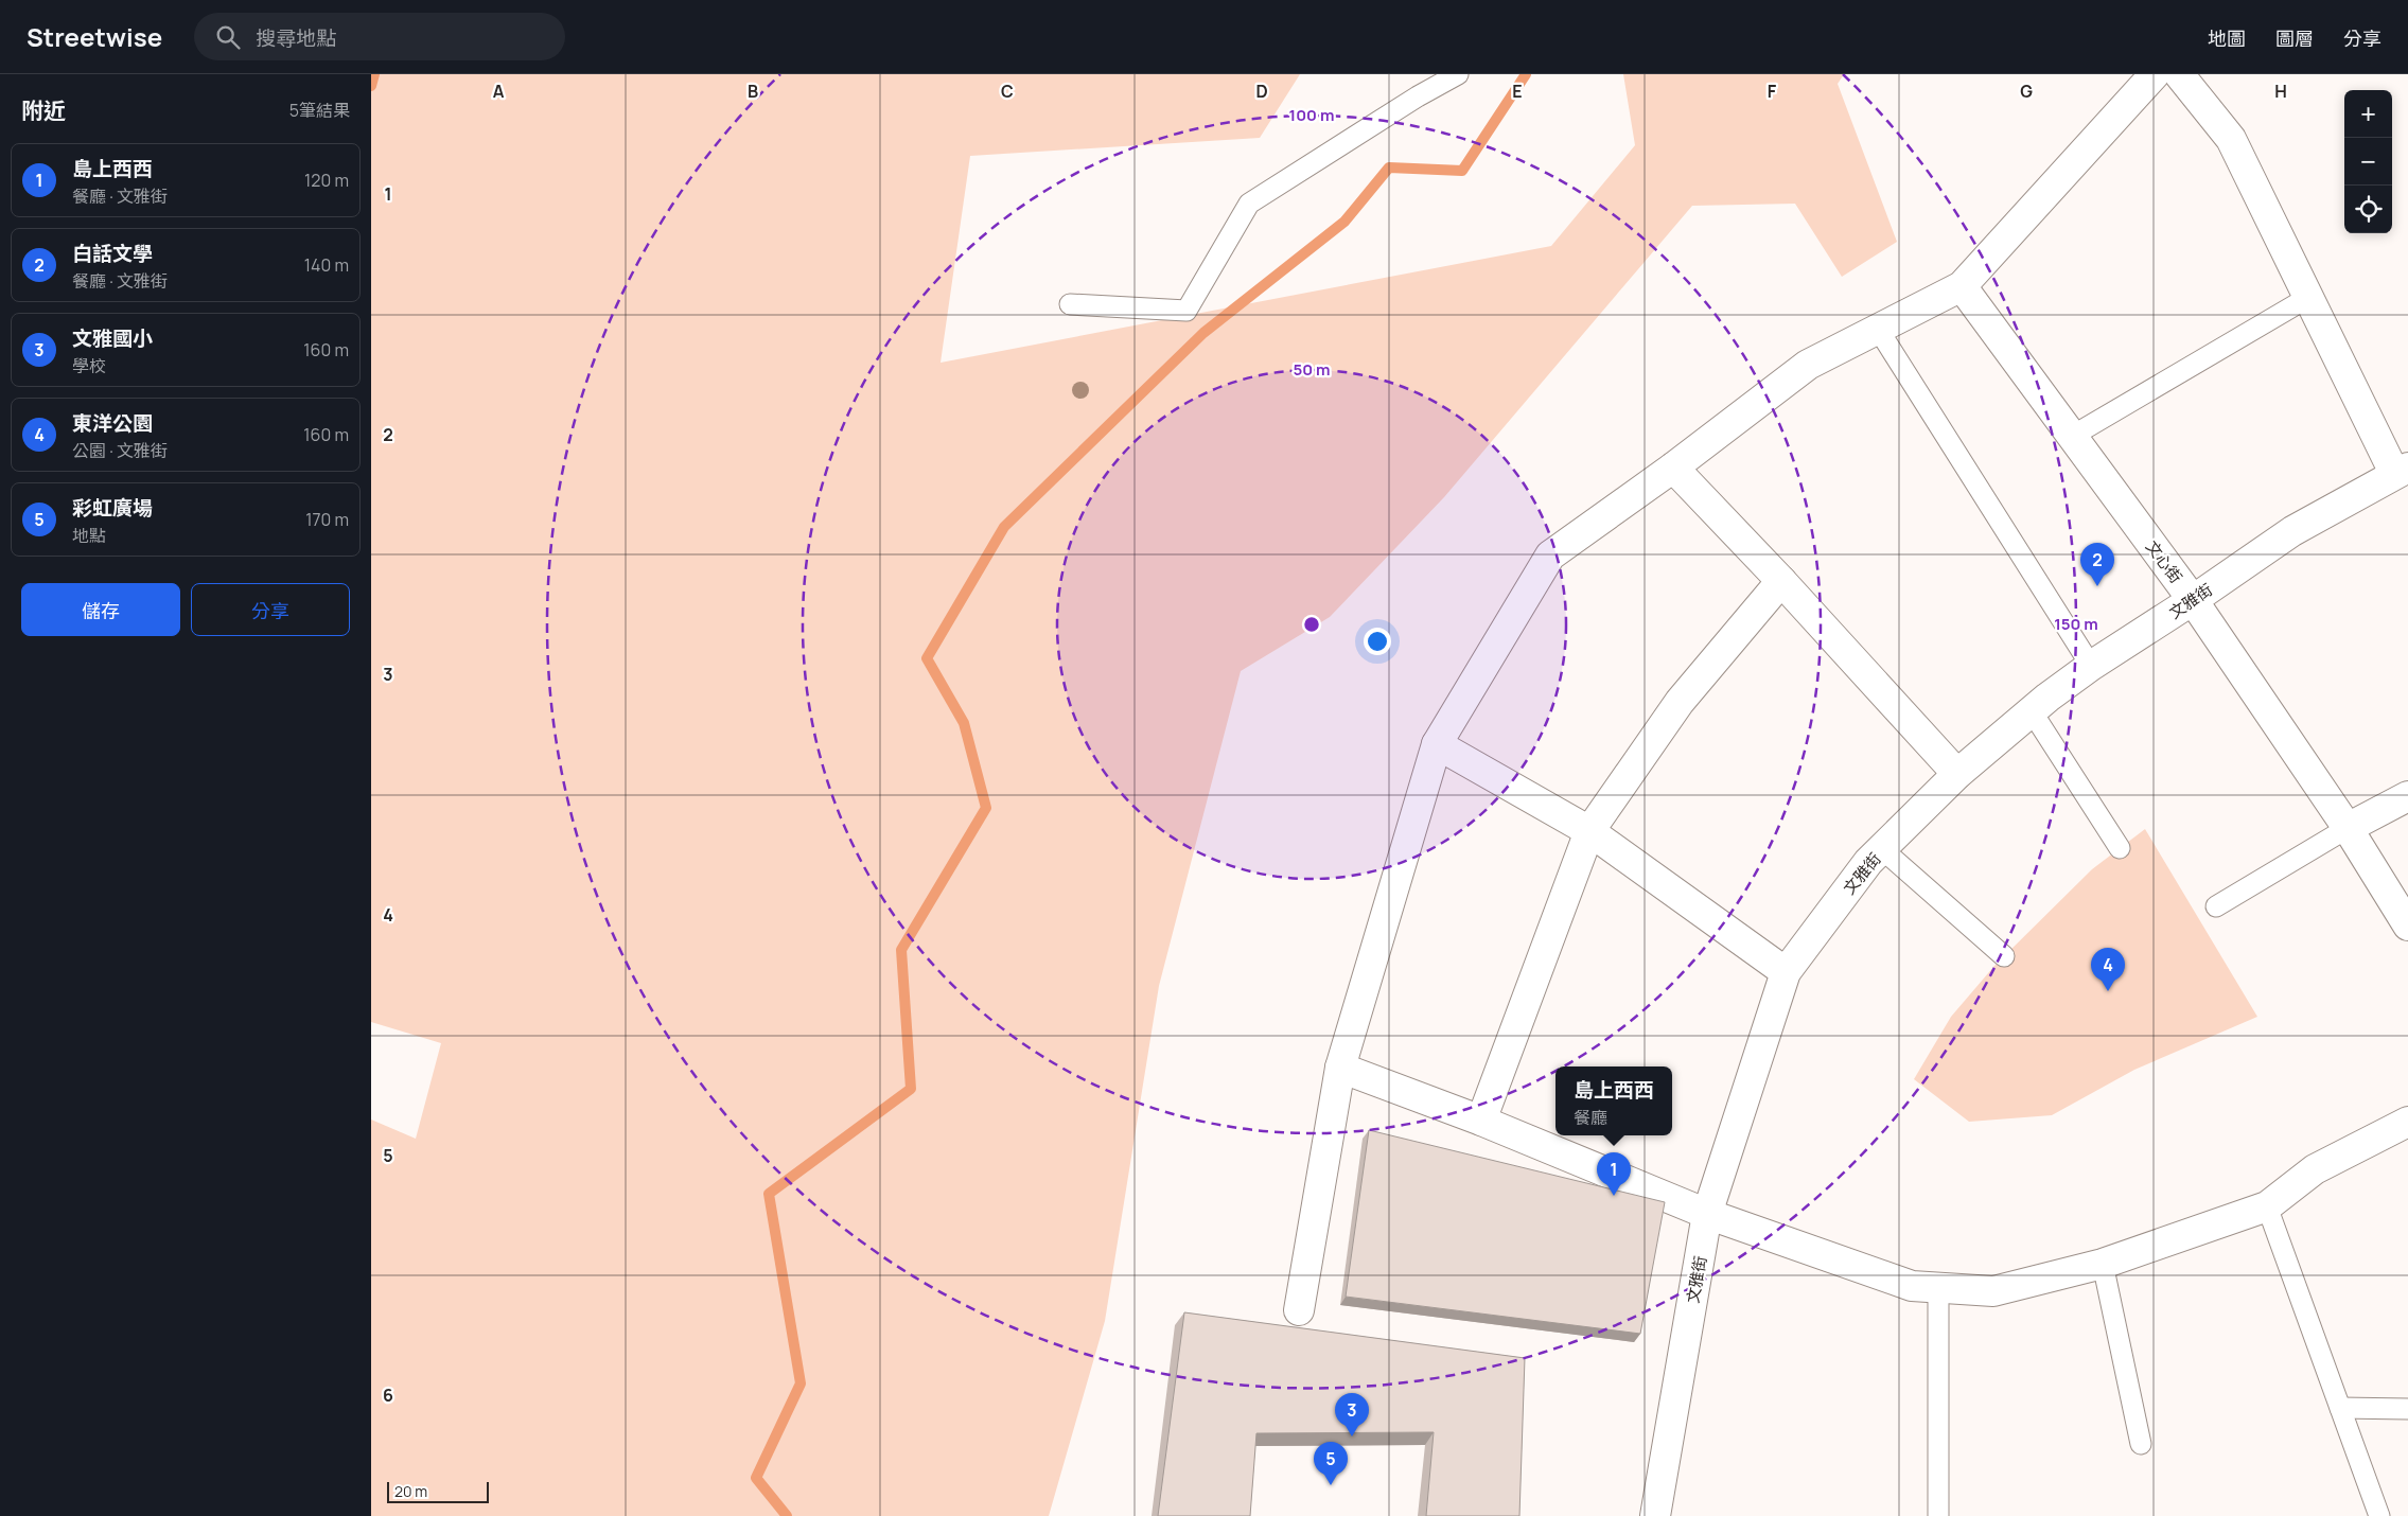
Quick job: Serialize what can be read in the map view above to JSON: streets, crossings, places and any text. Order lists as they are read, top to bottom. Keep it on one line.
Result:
{"streets":{"street":["文心街","文雅街"]},"crossings":[["文心街","文雅街"]],"scale_bar":"20 m","page":{"header":"Streetwise","search":"搜尋地點","nav":["地圖","圖層","分享"],"heading":["附近","5筆結果"],"map_buttons":["+","−"],"list":[{"mark":"1","name":"島上西西","note":"餐廳 · 文雅街","value":"120 m"},{"mark":"2","name":"白話文學","note":"餐廳 · 文雅街","value":"140 m"},{"mark":"3","name":"文雅國小","note":"學校","value":"160 m"},{"mark":"4","name":"東洋公園","note":"公園 · 文雅街","value":"160 m"},{"mark":"5","name":"彩虹廣場","note":"地點","value":"170 m"}],"pins":["2","4","1","3","5"],"buttons":["儲存","分享"],"popup":["島上西西","餐廳"],"scale":"20 m"},"grid":{"columns":["A","B","C","D","E","F","G","H"],"rows":["1","2","3","4","5","6"]},"rings":["100 m","50 m","150 m"]}
